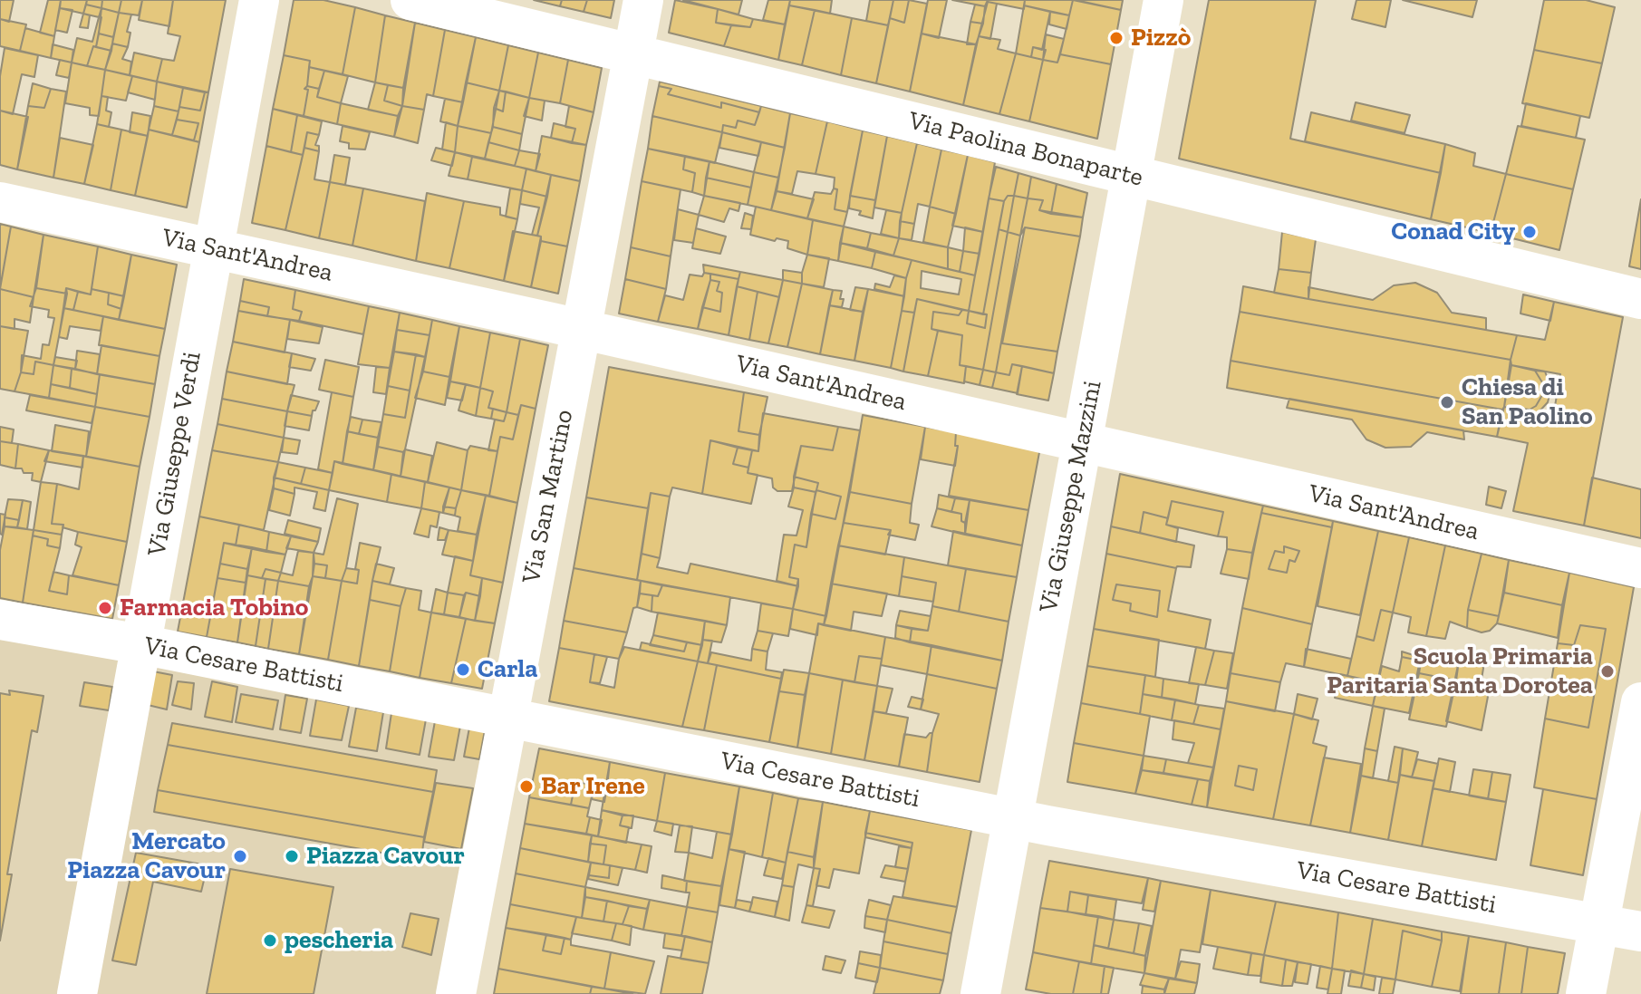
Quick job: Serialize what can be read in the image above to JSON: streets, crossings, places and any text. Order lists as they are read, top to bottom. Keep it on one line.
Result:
{"streets":{"street":["Via Paolina Bonaparte","Via Sant'Andrea","Via Giuseppe Verdi","Via San Martino","Via Giuseppe Mazzini","Via Cesare Battisti"]},"crossings":[["Via Paolina Bonaparte","Via San Martino"],["Via Paolina Bonaparte","Via Giuseppe Mazzini"],["Via Sant'Andrea","Via Giuseppe Verdi"],["Via Sant'Andrea","Via San Martino"],["Via Sant'Andrea","Via Giuseppe Mazzini"],["Via Giuseppe Verdi","Via Cesare Battisti"],["Via San Martino","Via Cesare Battisti"],["Via Giuseppe Mazzini","Via Cesare Battisti"]],"places":["Pizzò","Conad City","Chiesa di San Paolino","Farmacia Tobino","Carla","Scuola Primaria Paritaria Santa Dorotea","Bar Irene","Mercato Piazza Cavour","Piazza Cavour","pescheria"]}
